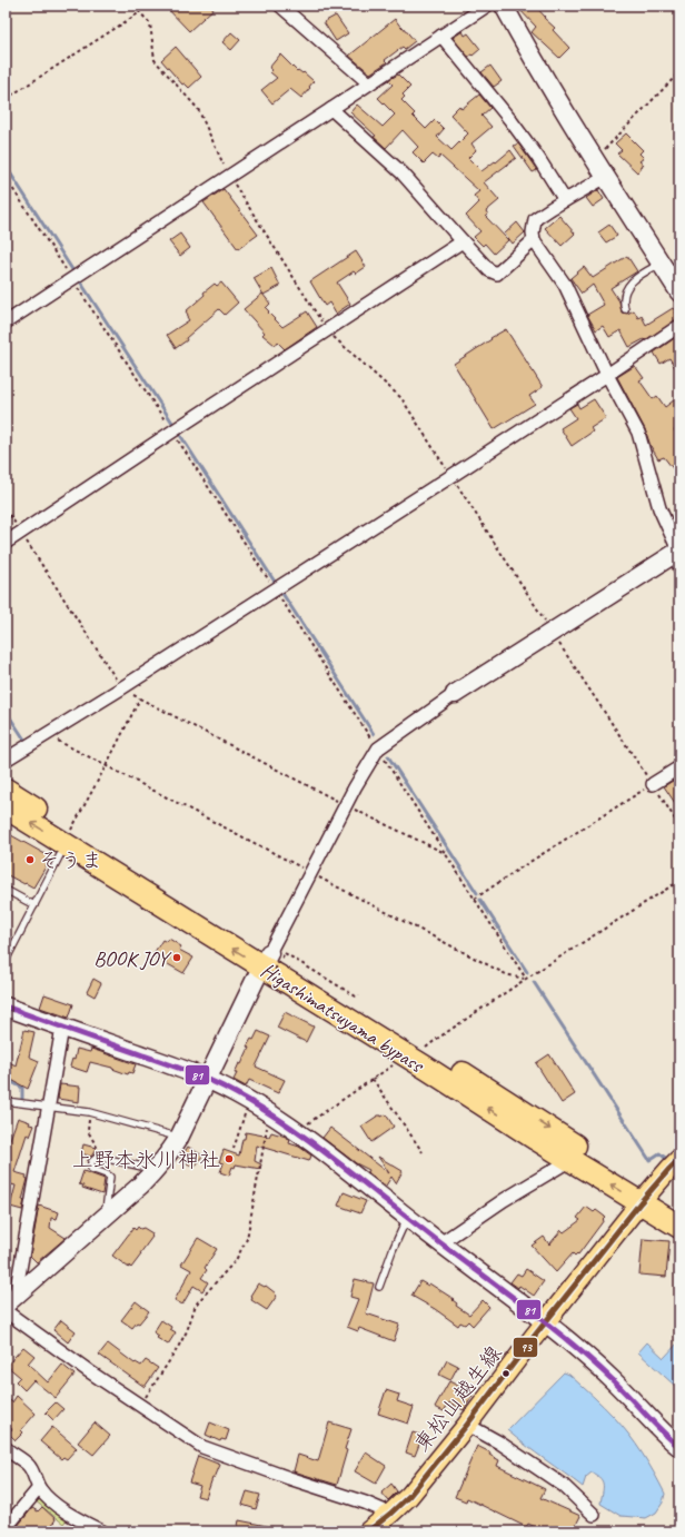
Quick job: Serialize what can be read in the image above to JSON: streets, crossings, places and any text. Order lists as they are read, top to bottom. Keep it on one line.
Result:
{"streets":{"highway":["Higashimatsuyama bypass"],"main road":["東松山越生線"]},"crossings":[["Higashimatsuyama bypass","東松山越生線"]],"places":["そうま","BOOK JOY","上野本氷川神社"],"lines":["transit line 81","transit line 93"]}
